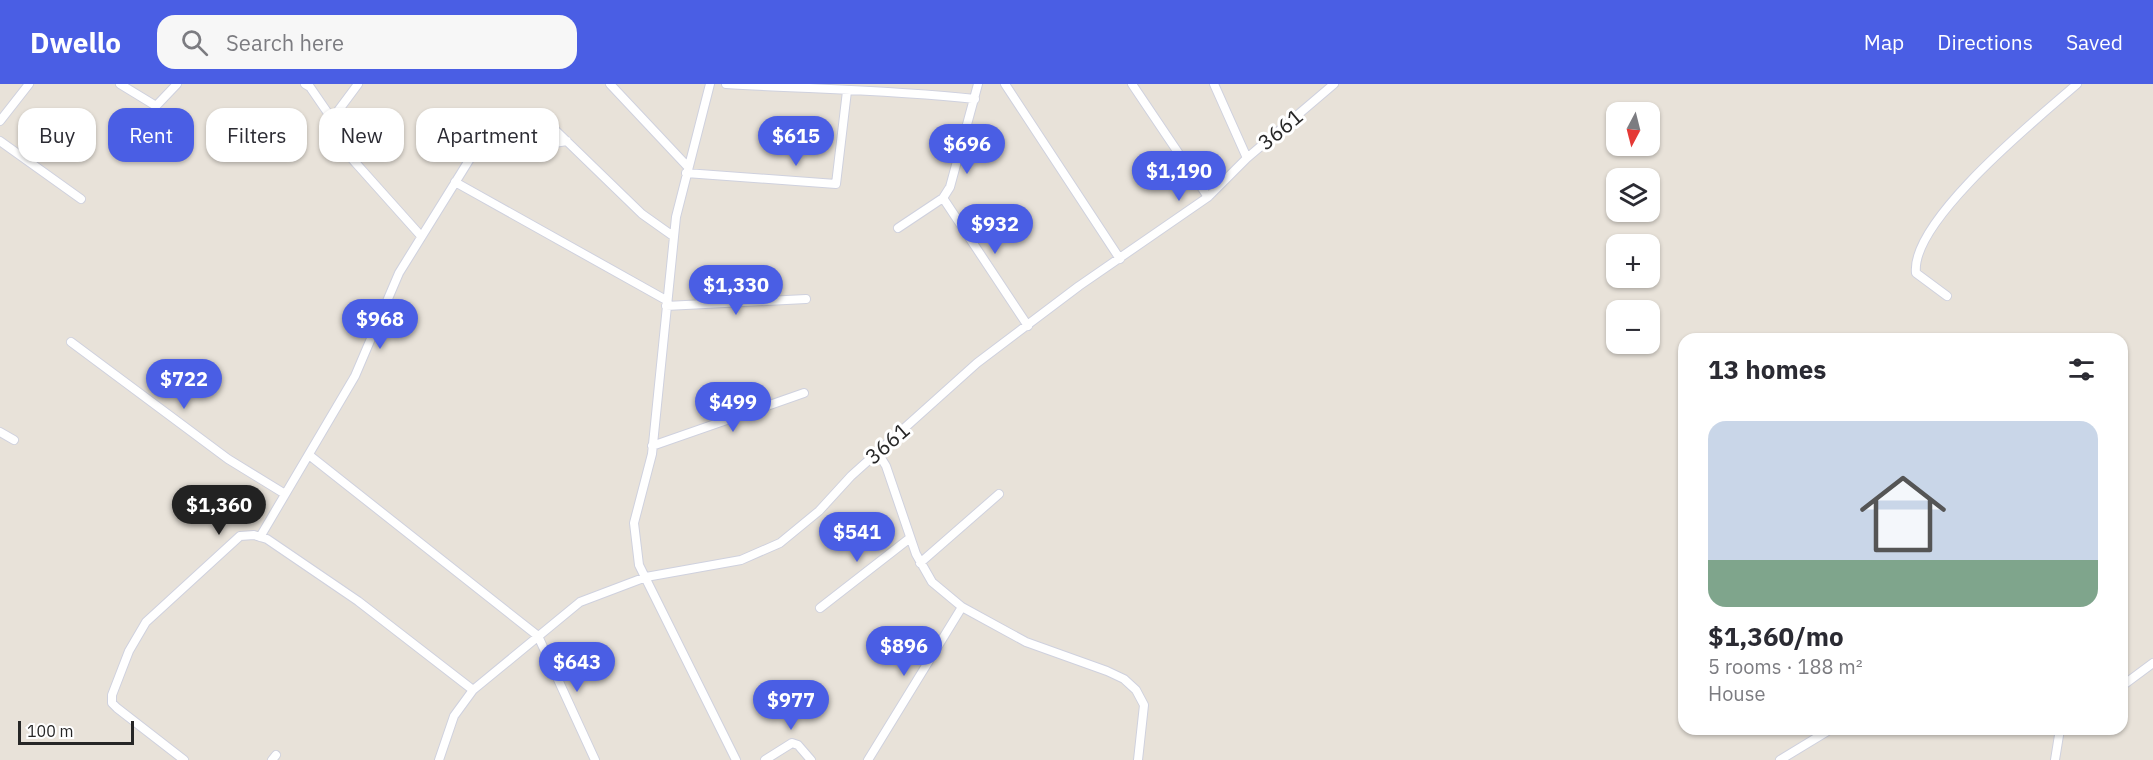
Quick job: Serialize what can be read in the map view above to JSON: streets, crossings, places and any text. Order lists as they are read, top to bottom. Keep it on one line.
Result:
{"streets":{"street":["3661"]},"scale_bar":"100 m","north":"bottom","page":{"header":"Dwello","search":"Search here","nav":["Map","Directions","Saved"],"map_buttons":["+","−"],"chip":["Buy","Rent","Filters","New","Apartment"],"price":["$615","$696","$1,190","$932","$1,330","$968","$722","$499","$1,360","$541","$896","$643","$977"],"heading":"13 homes","list":[{"name":"$1,360/mo","note":"5 rooms · 188 m² · House"}],"scale":"100 m"}}
